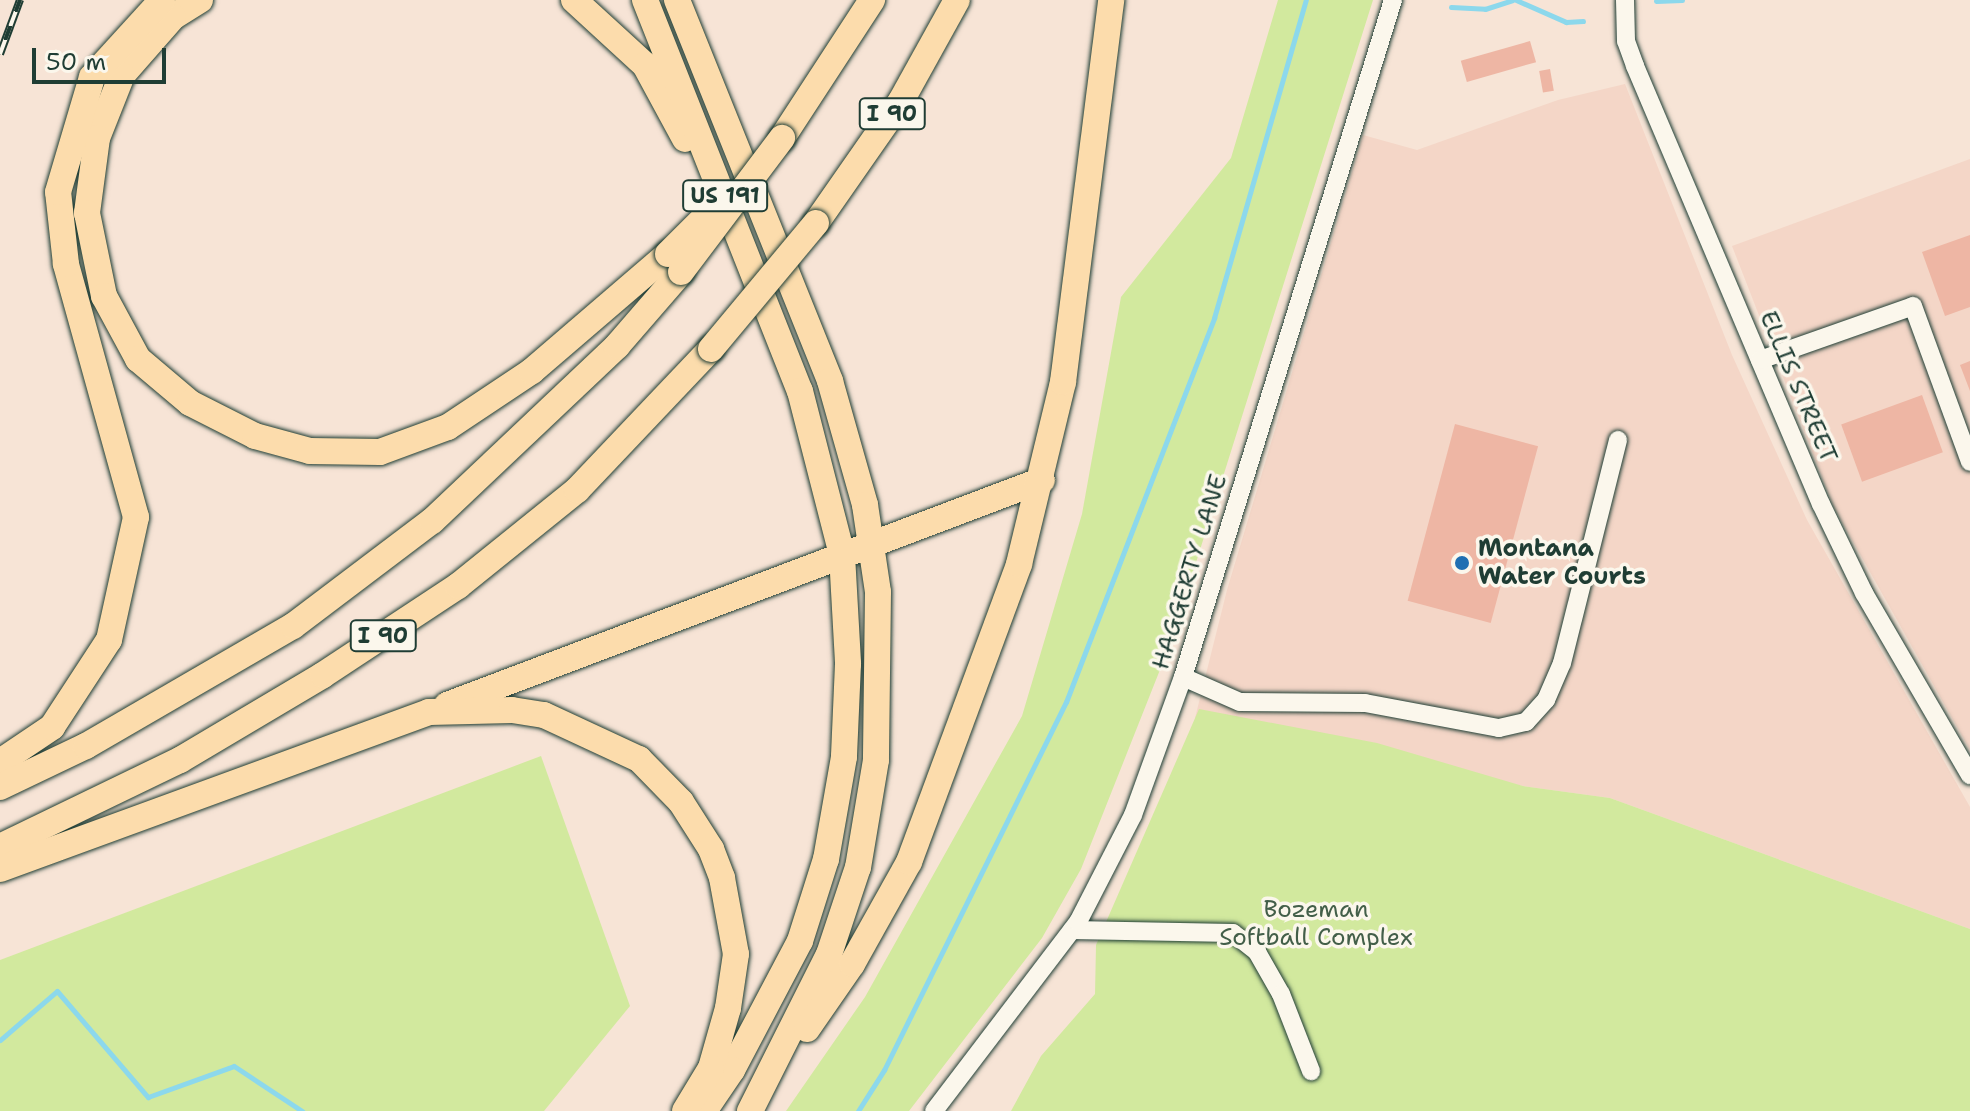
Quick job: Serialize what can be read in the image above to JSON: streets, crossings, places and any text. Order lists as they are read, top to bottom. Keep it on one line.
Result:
{"streets":{"highway":["I 90","US 191"],"street":["ELLIS STREET","HAGGERTY LANE"]},"crossings":[["I 90","US 191"]],"parks":["Bozeman Softball Complex"],"places":["Montana Water Courts"],"scale_bar":"50 m"}
